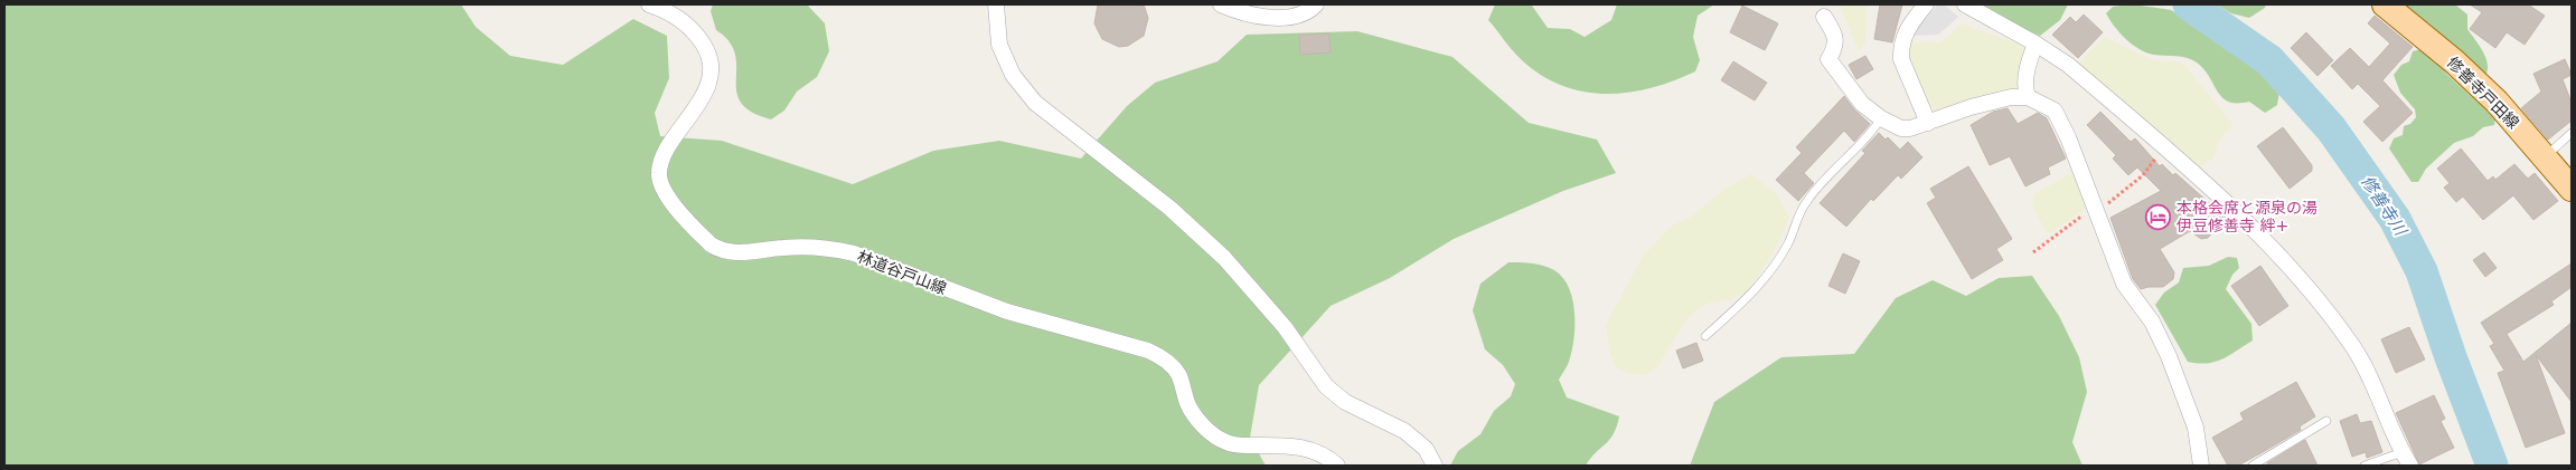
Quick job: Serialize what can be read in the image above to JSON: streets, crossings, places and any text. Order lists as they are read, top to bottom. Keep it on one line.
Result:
{"streets":{"main road":["修善寺戸田線"],"street":["林道谷戸山線"]},"water":["修善寺川"],"places":{"hotel":["本格会席と源泉の湯 伊豆修善寺 絆+"]}}
